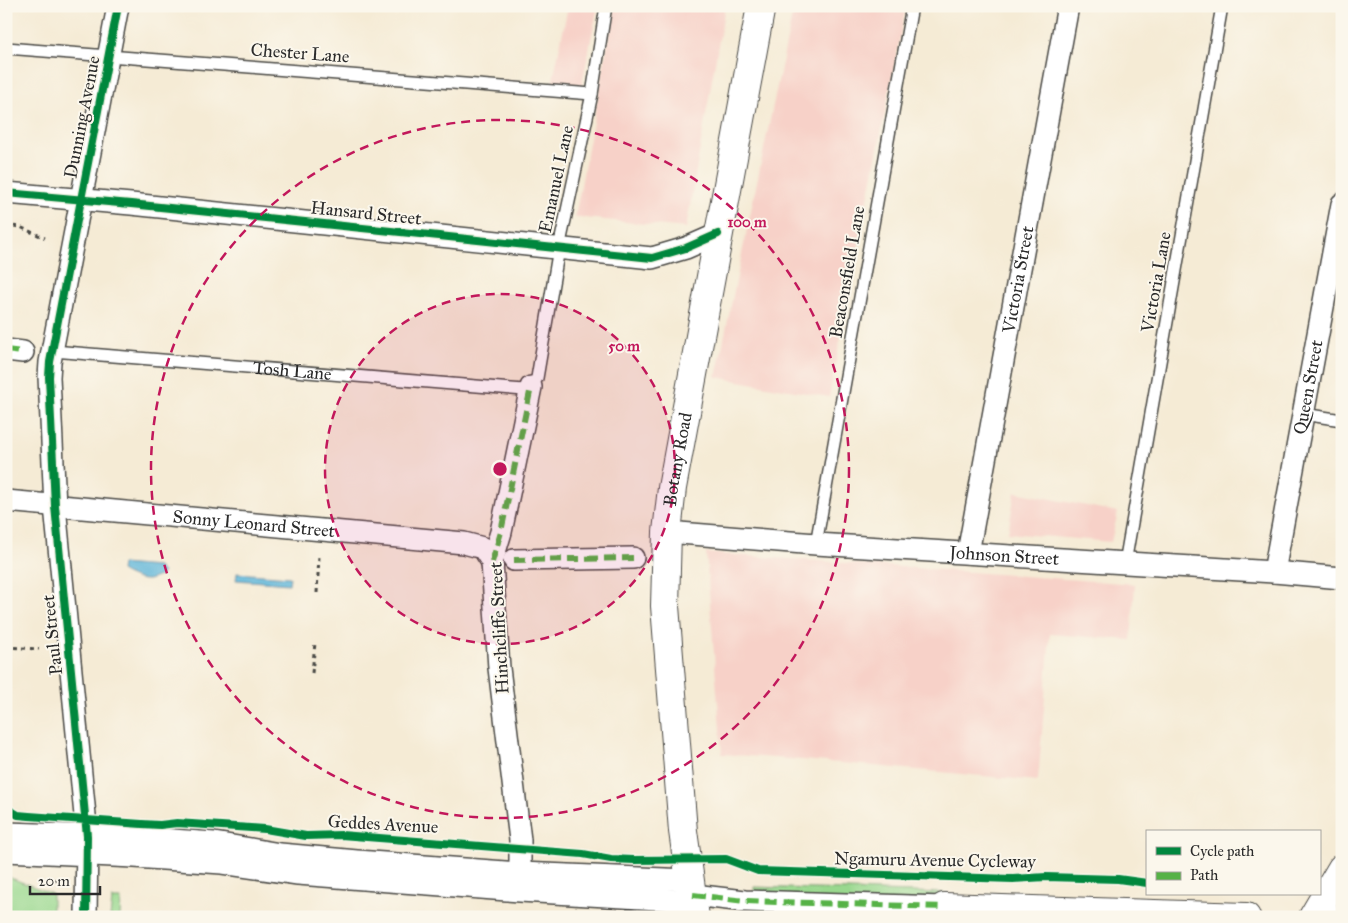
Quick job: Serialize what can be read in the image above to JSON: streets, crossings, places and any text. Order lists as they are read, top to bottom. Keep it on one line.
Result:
{"streets":{"main road":["Botany Road"],"street":["Dunning Avenue","Hansard Street","Victoria Street","Queen Street","Sonny Leonard Street","Johnson Street","Hinchcliffe Street","Paul Street","Geddes Avenue"],"lane":["Chester Lane","Emanuel Lane","Beaconsfield Lane","Victoria Lane","Tosh Lane"],"cycle path":["Ngamuru Avenue Cycleway"]},"crossings":[["Chester Lane","Dunning Avenue"],["Chester Lane","Emanuel Lane"],["Dunning Avenue","Hansard Street"],["Dunning Avenue","Tosh Lane"],["Dunning Avenue","Paul Street"],["Emanuel Lane","Hansard Street"],["Emanuel Lane","Tosh Lane"],["Emanuel Lane","Hinchcliffe Street"],["Hansard Street","Botany Road"],["Beaconsfield Lane","Johnson Street"],["Victoria Street","Johnson Street"],["Victoria Lane","Johnson Street"],["Tosh Lane","Hinchcliffe Street"],["Tosh Lane","Paul Street"],["Queen Street","Johnson Street"],["Botany Road","Johnson Street"],["Botany Road","Geddes Avenue"],["Sonny Leonard Street","Hinchcliffe Street"],["Sonny Leonard Street","Paul Street"],["Hinchcliffe Street","Geddes Avenue"],["Paul Street","Geddes Avenue"]],"legend":["Cycle path","Path"],"scale_bar":"20 m","rings":["100 m","50 m"]}
